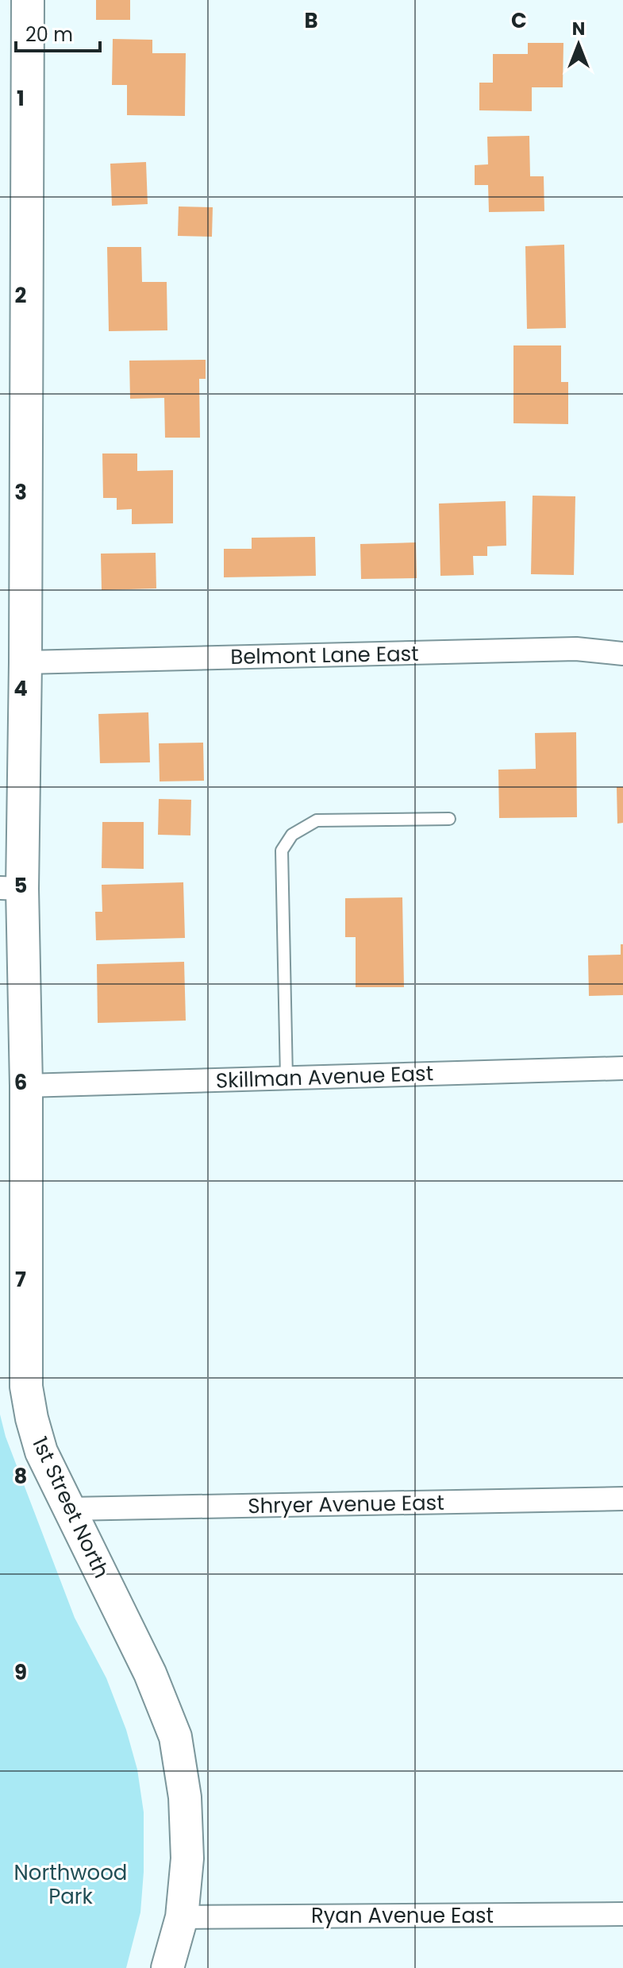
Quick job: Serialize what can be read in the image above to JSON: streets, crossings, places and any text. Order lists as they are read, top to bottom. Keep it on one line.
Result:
{"streets":{"street":["Belmont Lane East","Skillman Avenue East","Shryer Avenue East","1st Street North","Ryan Avenue East"]},"crossings":[["Belmont Lane East","1st Street North"],["Skillman Avenue East","1st Street North"],["Shryer Avenue East","1st Street North"],["1st Street North","Ryan Avenue East"]],"parks":["Northwood Park"],"scale_bar":"20 m","north":"top","grid":{"columns":["B","C"],"rows":["1","2","3","4","5","6","7","8","9"]}}
